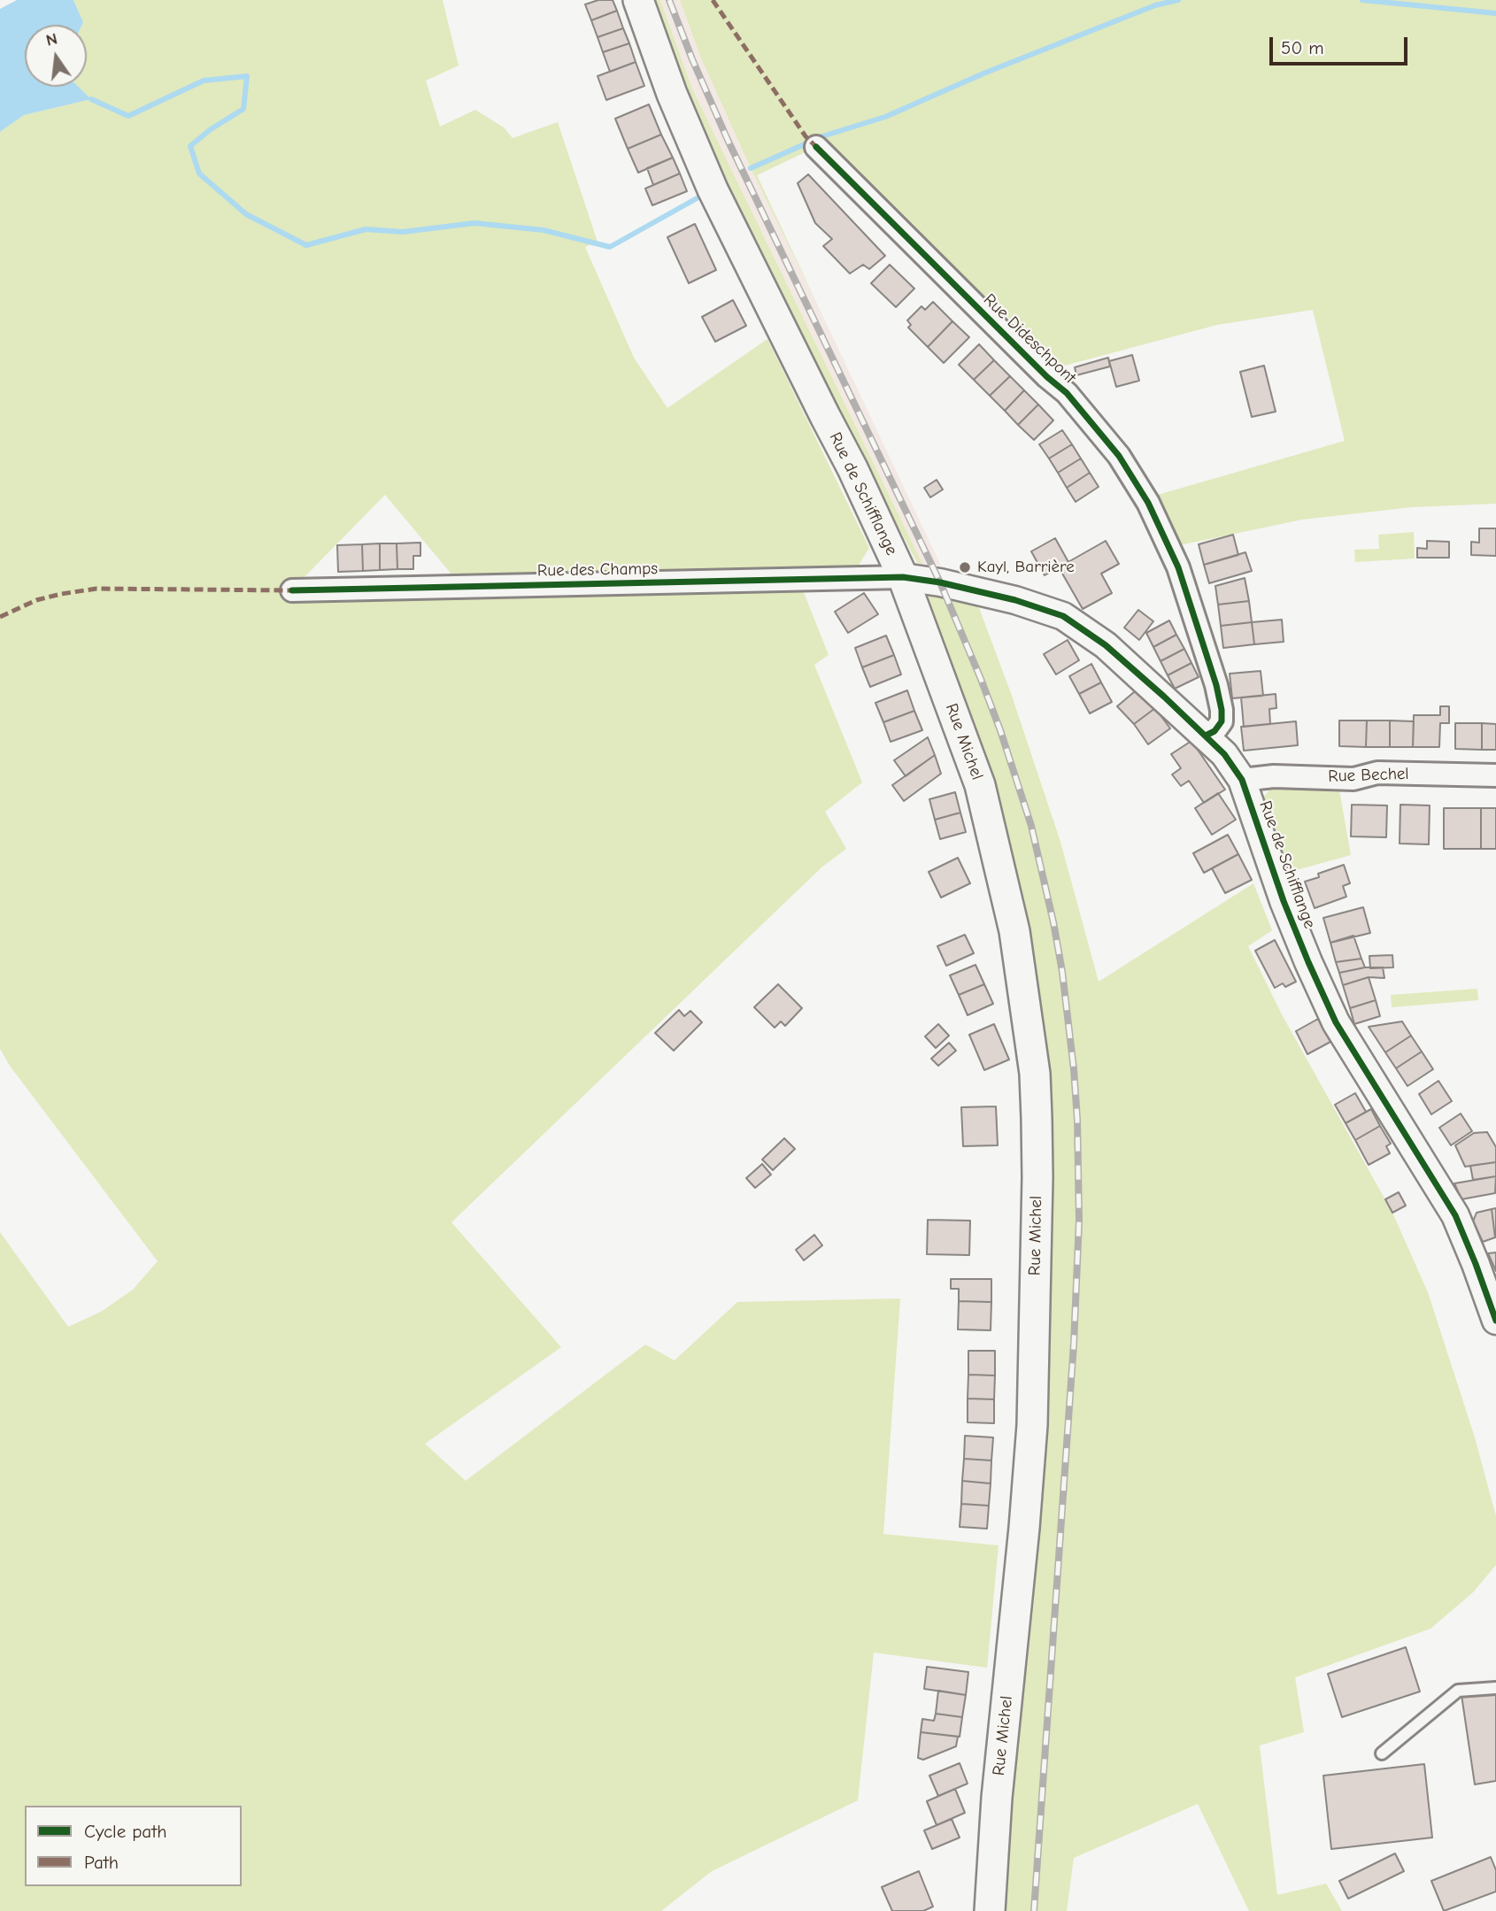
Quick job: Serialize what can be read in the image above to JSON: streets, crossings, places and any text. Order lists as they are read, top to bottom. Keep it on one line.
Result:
{"streets":{"main road":["Rue de Schifflange","Rue Michel"],"street":["Rue Dideschpont","Rue des Champs","Rue Bechel"]},"crossings":[["Rue Dideschpont","Rue de Schifflange"],["Rue de Schifflange","Rue des Champs"],["Rue de Schifflange","Rue Michel"],["Rue de Schifflange","Rue Bechel"],["Rue des Champs","Rue Michel"]],"places":["Kayl, Barrière"],"legend":["Cycle path","Path"],"scale_bar":"50 m","north":"top"}
